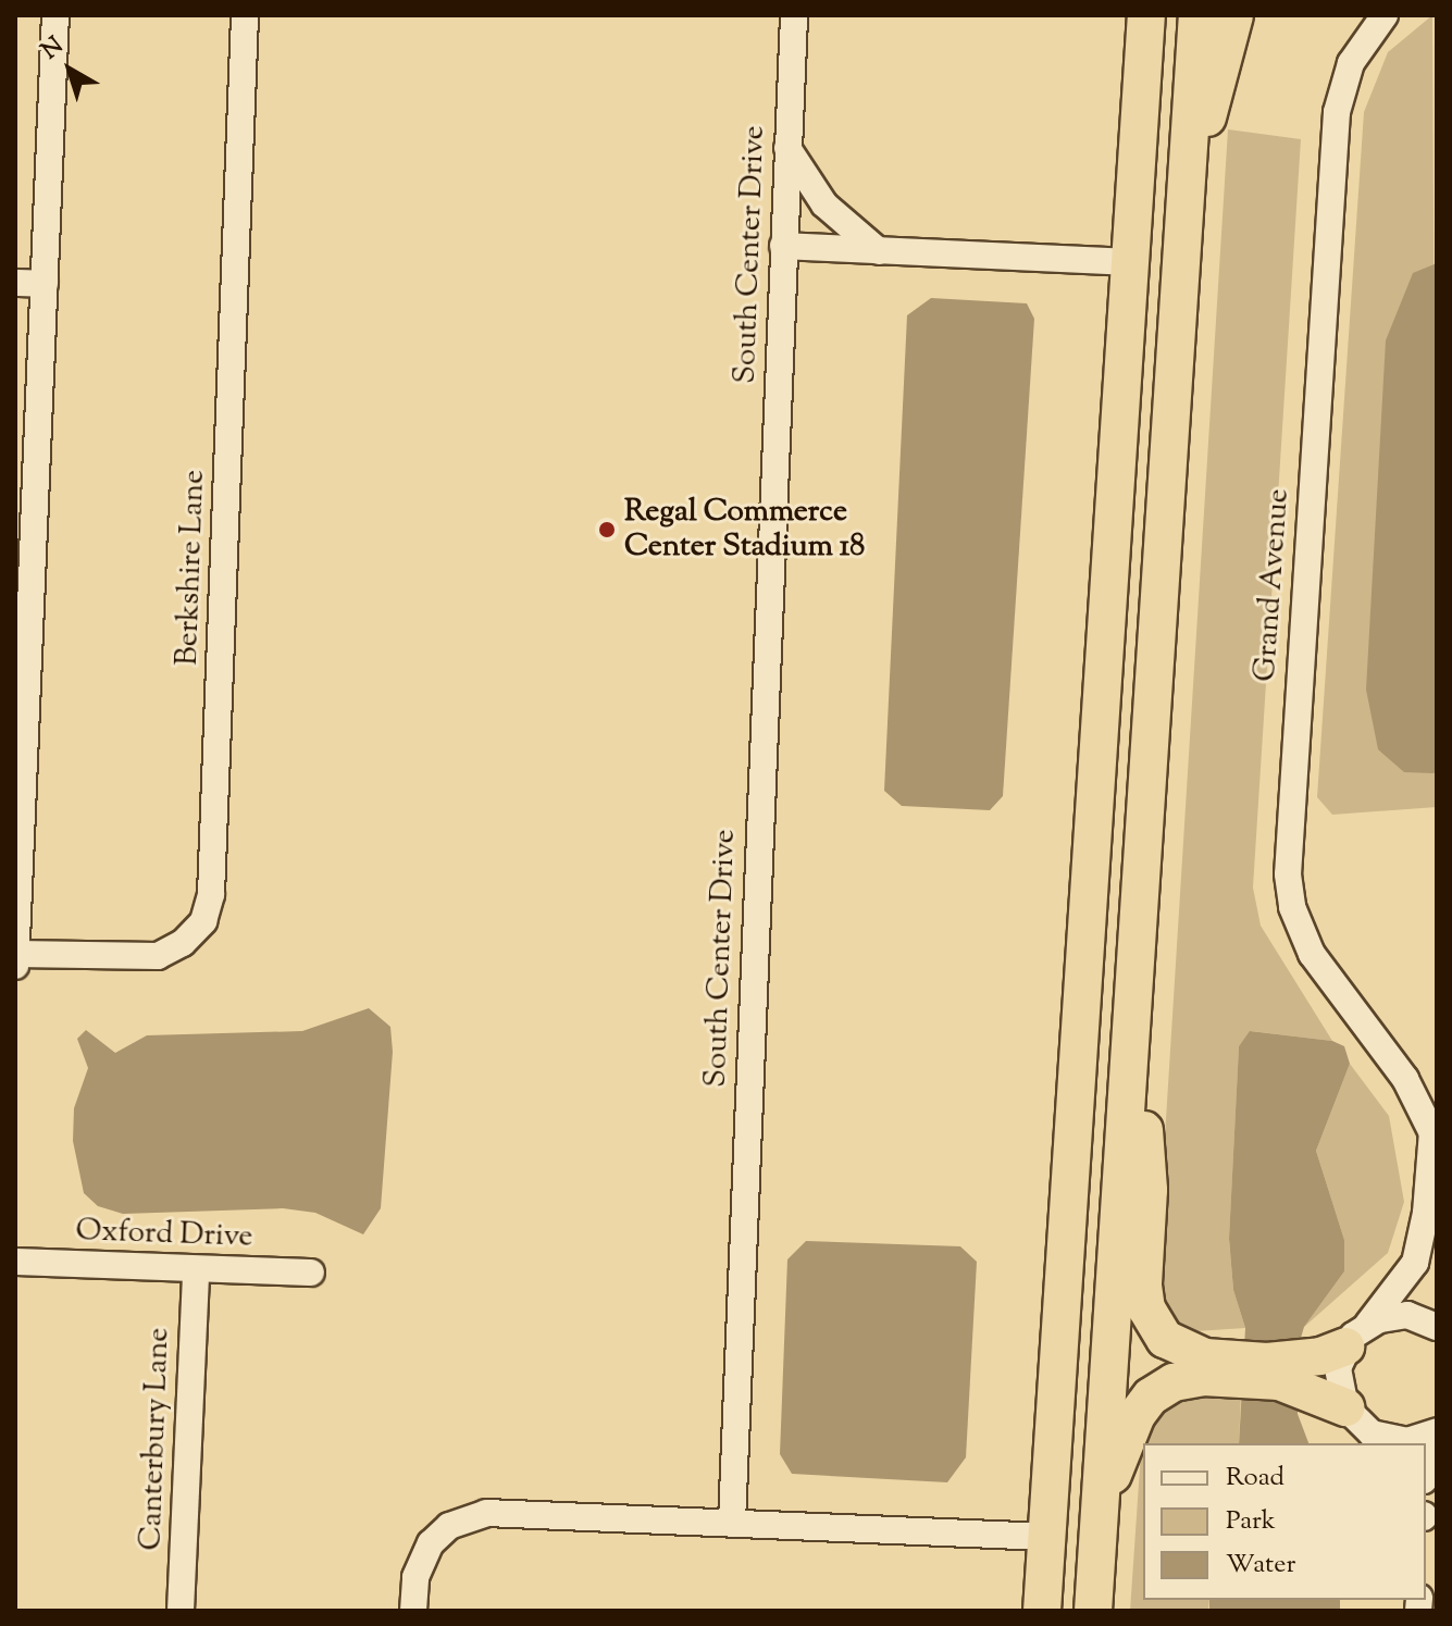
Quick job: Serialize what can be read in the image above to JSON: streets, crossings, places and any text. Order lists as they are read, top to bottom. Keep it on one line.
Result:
{"streets":{"street":["South Center Drive","Berkshire Lane","Grand Avenue","Oxford Drive","Canterbury Lane"]},"crossings":[["Oxford Drive","Canterbury Lane"]],"places":["Regal Commerce Center Stadium 18"],"legend":["Road","Park","Water"],"north":"top left"}
